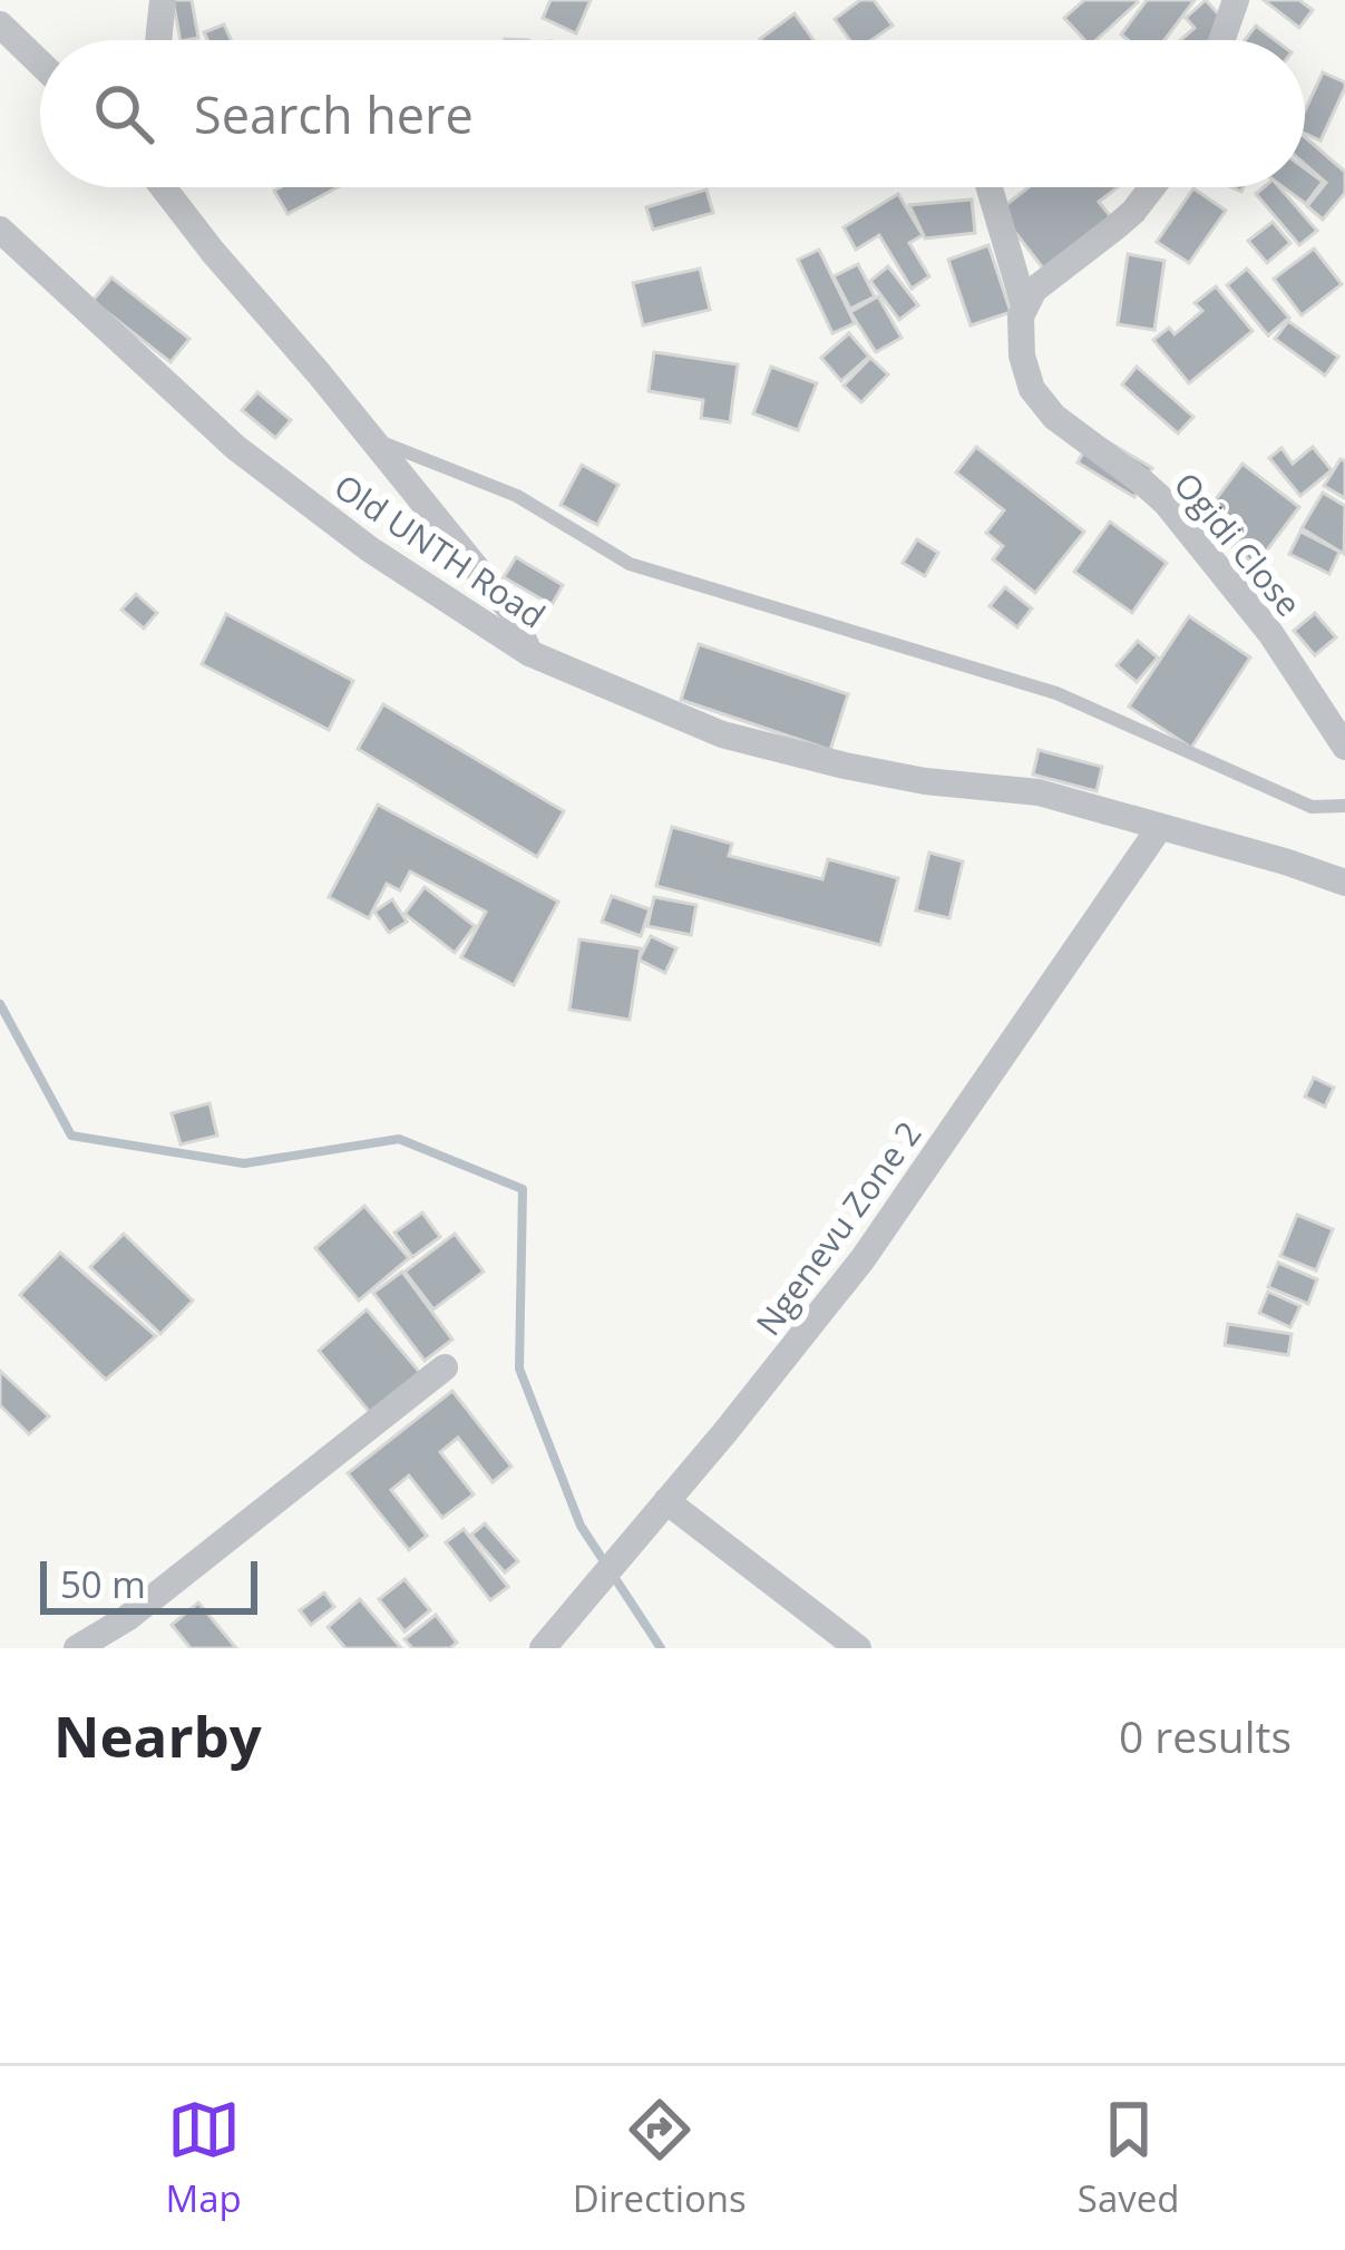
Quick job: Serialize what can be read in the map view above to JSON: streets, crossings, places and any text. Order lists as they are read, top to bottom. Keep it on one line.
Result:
{"streets":{"street":["Ogidi Close","Old UNTH Road","Ngenevu Zone 2"]},"crossings":[["Old UNTH Road","Ngenevu Zone 2"]],"scale_bar":"50 m","page":{"search":"Search here","scale":"50 m","heading":["Nearby","0 results"],"nav":["Map","Directions","Saved"]}}
